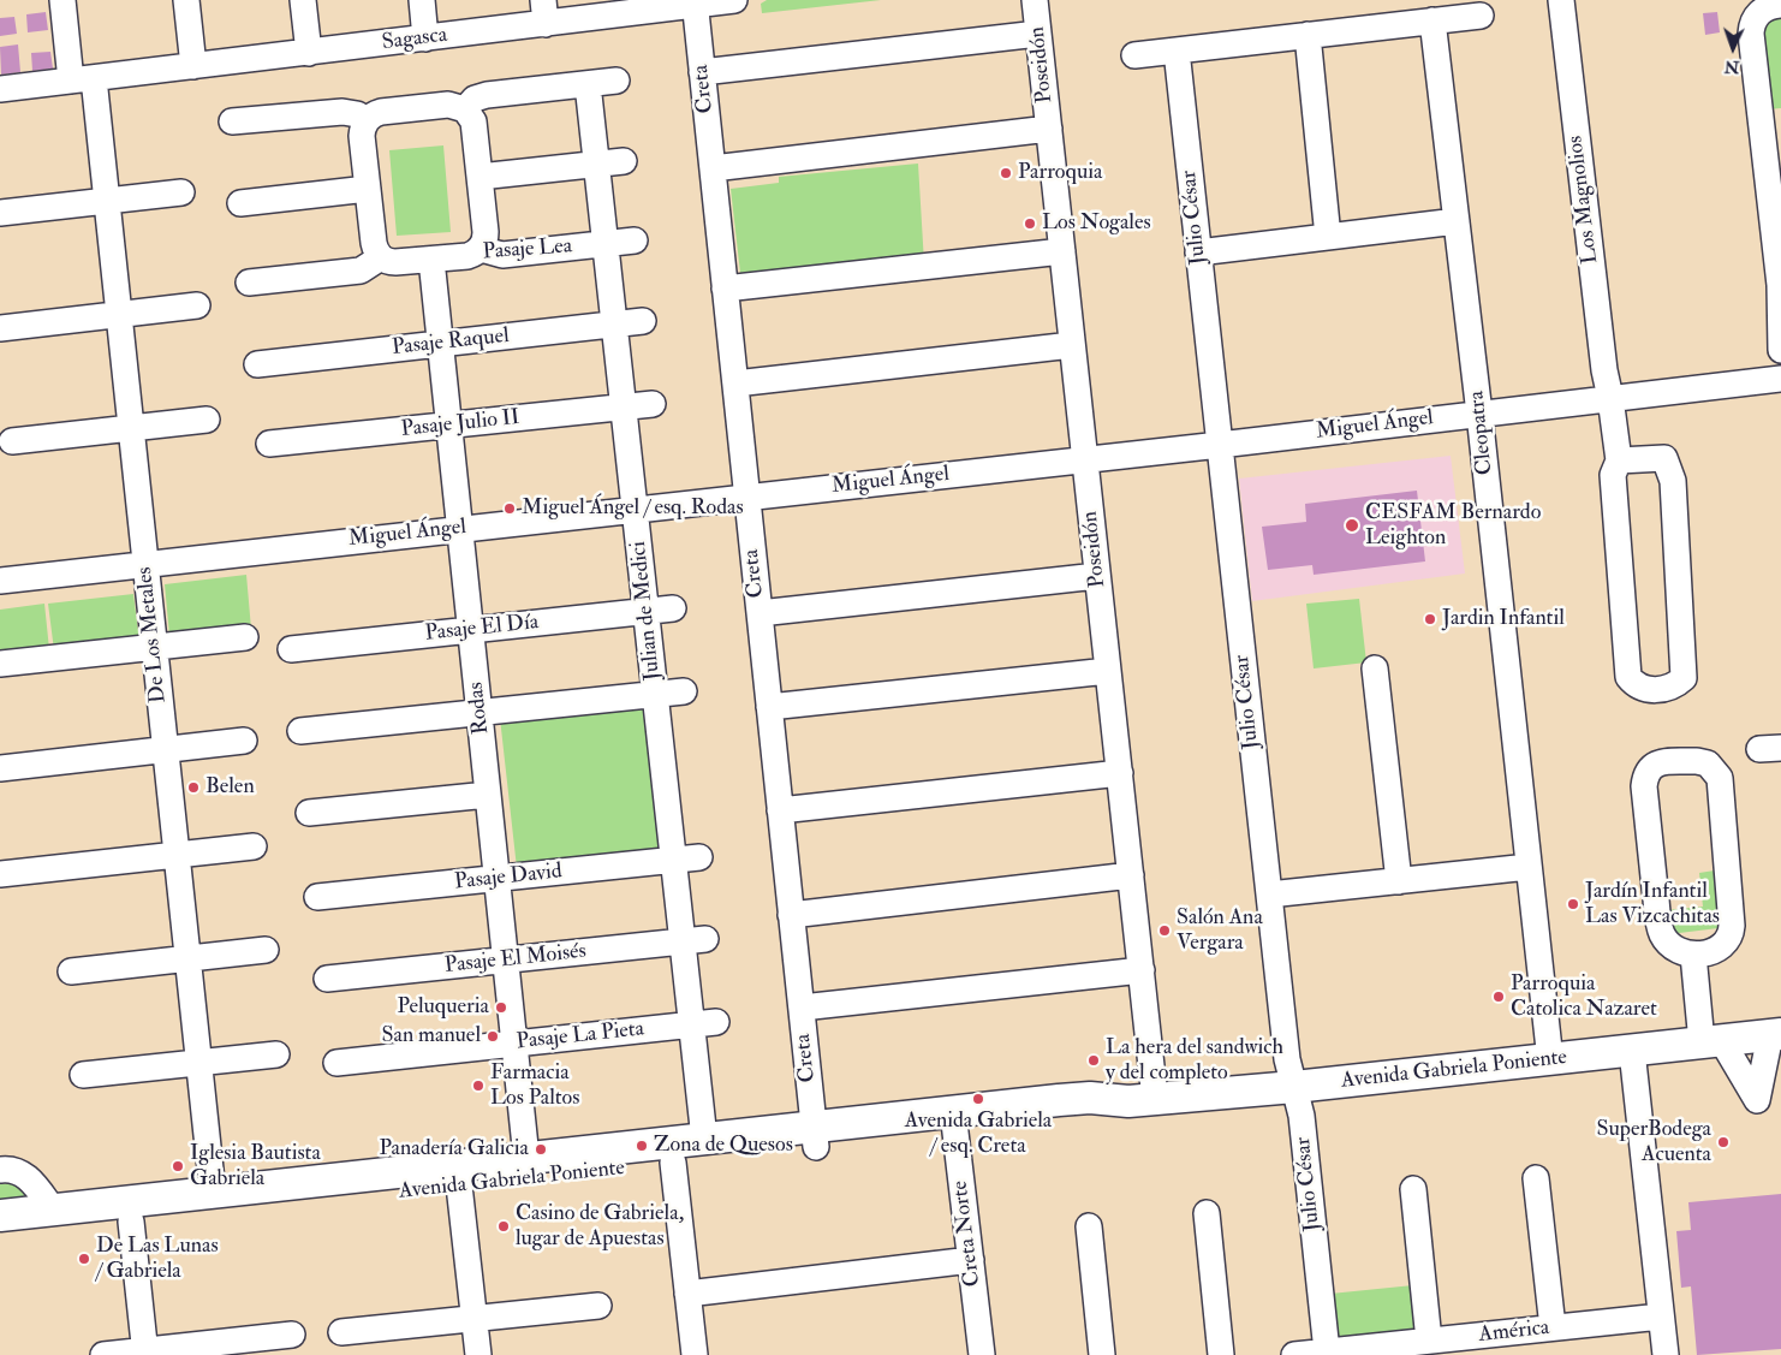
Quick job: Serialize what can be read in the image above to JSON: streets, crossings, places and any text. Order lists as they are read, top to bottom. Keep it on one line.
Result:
{"streets":{"main road":["Avenida Gabriela Poniente"],"street":["Sagasca","Poseidón","Creta","Los Magnolios","Julio César","Pasaje Lea","Pasaje Raquel","Pasaje Julio II","Miguel Ángel","Cleopatra","Julian de Medici","Pasaje El Día","De Los Metales","Rodas","Pasaje David","Pasaje El Moisés","Pasaje La Pieta","Creta Norte","América"]},"crossings":[["Sagasca","Creta"],["Sagasca","De Los Metales"],["Poseidón","Miguel Ángel"],["Poseidón","Avenida Gabriela Poniente"],["Creta","Miguel Ángel"],["Creta","Avenida Gabriela Poniente"],["Los Magnolios","Miguel Ángel"],["Julio César","Miguel Ángel"],["Julio César","Avenida Gabriela Poniente"],["Julio César","América"],["Pasaje Lea","Julian de Medici"],["Pasaje Lea","Rodas"],["Pasaje Raquel","Julian de Medici"],["Pasaje Raquel","Rodas"],["Pasaje Julio II","Julian de Medici"],["Pasaje Julio II","Rodas"],["Miguel Ángel","Cleopatra"],["Miguel Ángel","Julian de Medici"],["Miguel Ángel","De Los Metales"],["Miguel Ángel","Rodas"],["Cleopatra","Avenida Gabriela Poniente"],["Julian de Medici","Pasaje El Día"],["Julian de Medici","Pasaje David"],["Julian de Medici","Pasaje El Moisés"],["Julian de Medici","Pasaje La Pieta"],["Julian de Medici","Avenida Gabriela Poniente"],["Pasaje El Día","Rodas"],["De Los Metales","Avenida Gabriela Poniente"],["Rodas","Pasaje David"],["Rodas","Pasaje El Moisés"],["Rodas","Pasaje La Pieta"],["Rodas","Avenida Gabriela Poniente"],["Avenida Gabriela Poniente","Creta Norte"]],"places":["Parroquia","Los Nogales","Miguel Ángel / esq. Rodas","CESFAM Bernardo Leighton","Jardin Infantil","Belen","Jardín Infantil Las Vizcachitas","Salón Ana Vergara","Parroquia Catolica Nazaret","Peluqueria","San manuel","La hera del sandwich y del completo","Farmacia Los Paltos","Avenida Gabriela / esq. Creta","SuperBodega Acuenta","Zona de Quesos","Panadería Galicia","Iglesia Bautista Gabriela","Casino de Gabriela, lugar de Apuestas","De Las Lunas / Gabriela"],"north":"bottom"}
